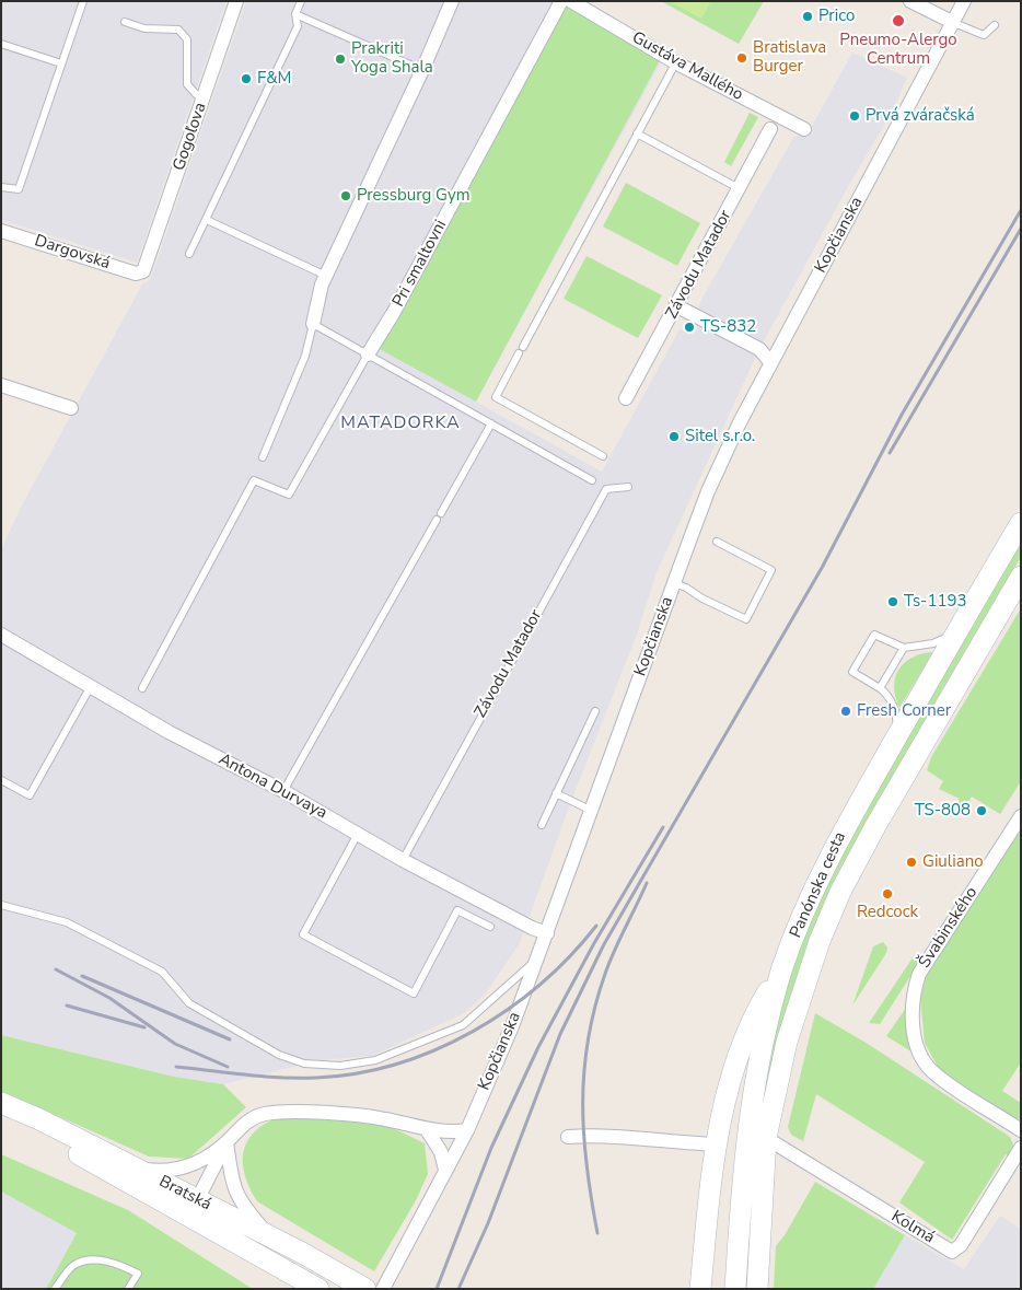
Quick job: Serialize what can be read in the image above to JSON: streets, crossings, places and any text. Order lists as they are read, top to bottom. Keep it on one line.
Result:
{"streets":{"main road":["Panónska cesta","Bratská"],"street":["Gustáva Mallého","Gogoľova","Kopčianska","Dargovská","Pri smaltovni","Závodu Matador","Antona Durvaya","Švabinského","Kolmá"]},"crossings":[["Gogoľova","Dargovská"],["Kopčianska","Antona Durvaya"],["Závodu Matador","Antona Durvaya"],["Panónska cesta","Kolmá"]],"districts":["MATADORKA"],"places":["Prico","Pneumo-Alergo Centrum","Bratislava Burger","Prakriti Yoga Shala","F&M","Prvá zváračská","Pressburg Gym","TS-832","Sitel s.r.o.","Ts-1193","Fresh Corner","TS-808","Giuliano","Redcock"]}
